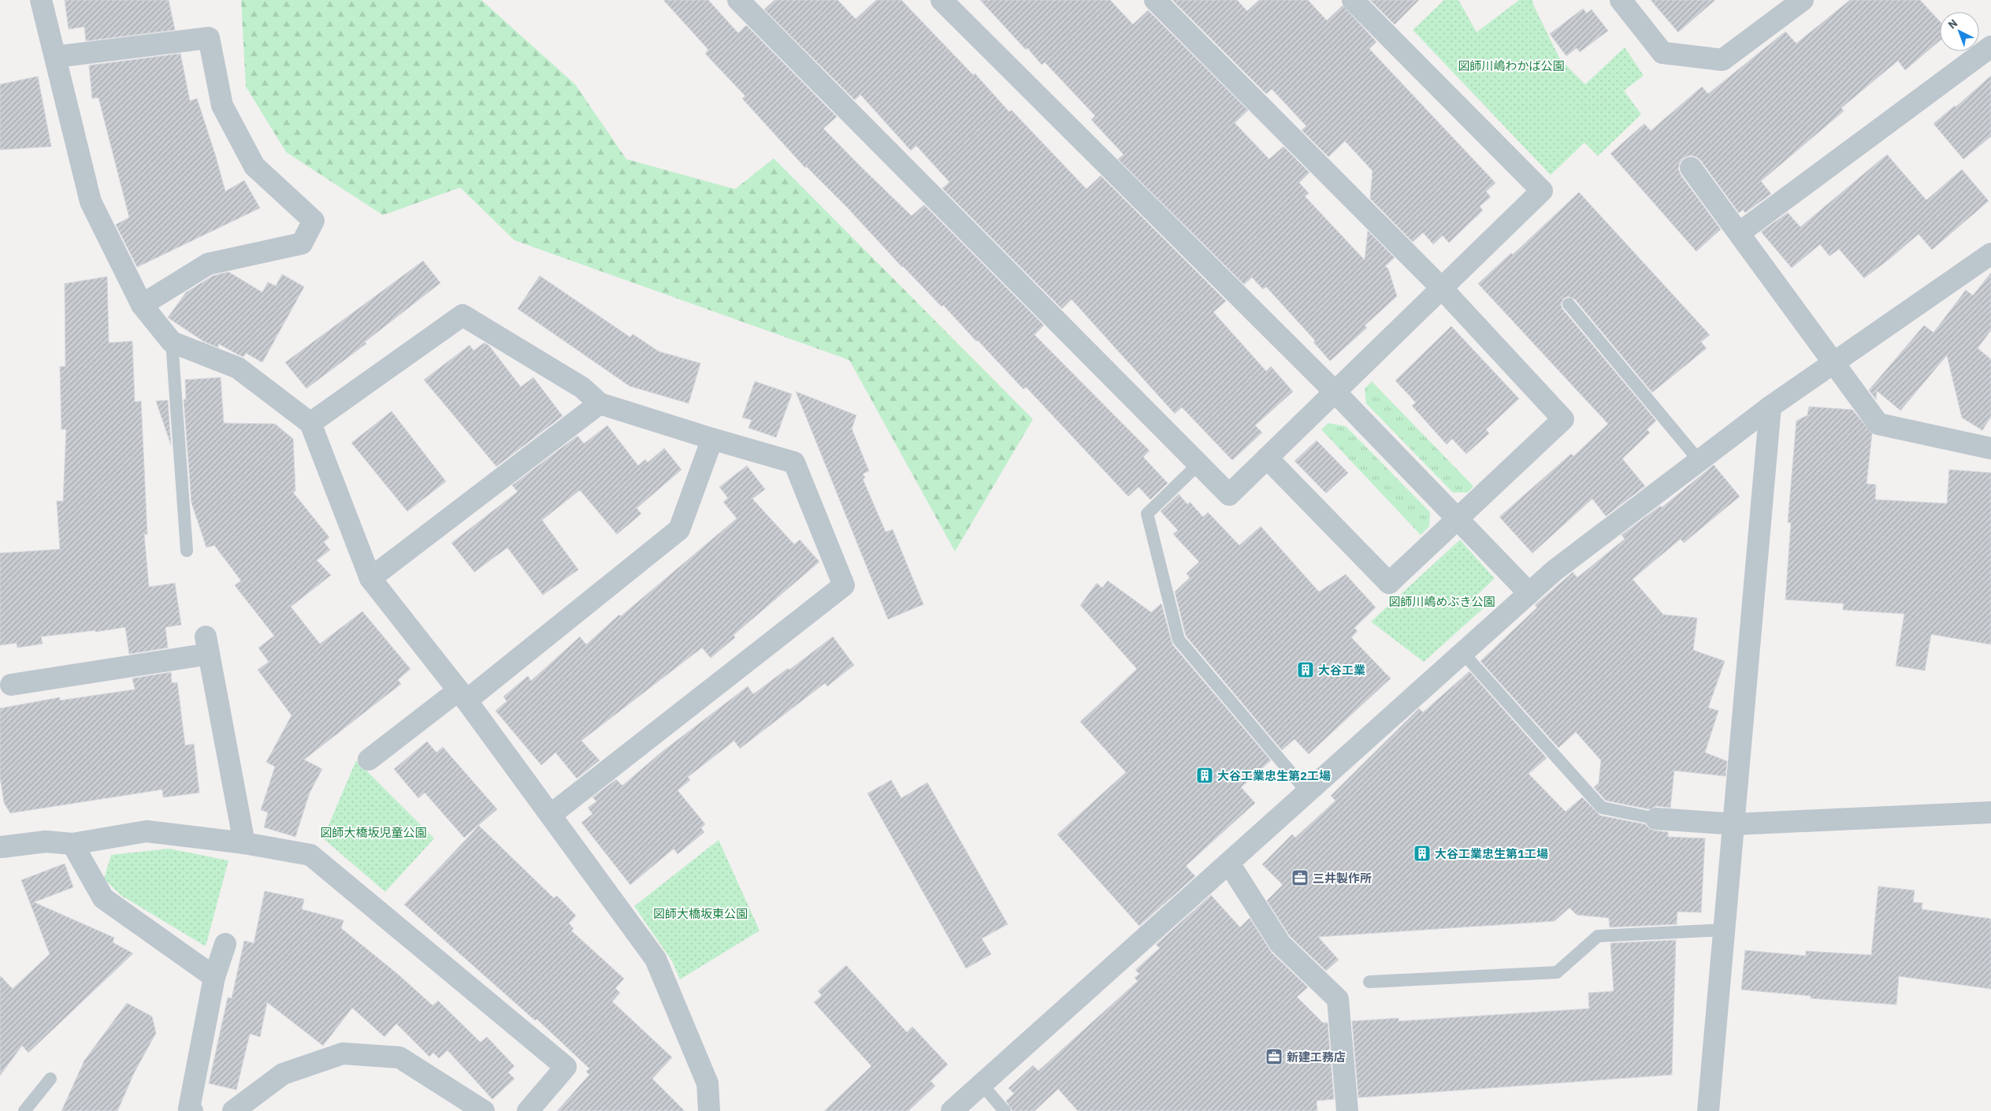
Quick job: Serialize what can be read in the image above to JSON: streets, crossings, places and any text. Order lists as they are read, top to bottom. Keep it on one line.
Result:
{"parks":["図師川嶋わかば公園","図師川嶋めぶき公園","図師大橋坂児童公園","図師大橋坂東公園"],"places":{"building":["大谷工業","大谷工業忠生第2工場","大谷工業忠生第1工場"],"office":["三井製作所","新建工務店"]},"north":"top left"}
